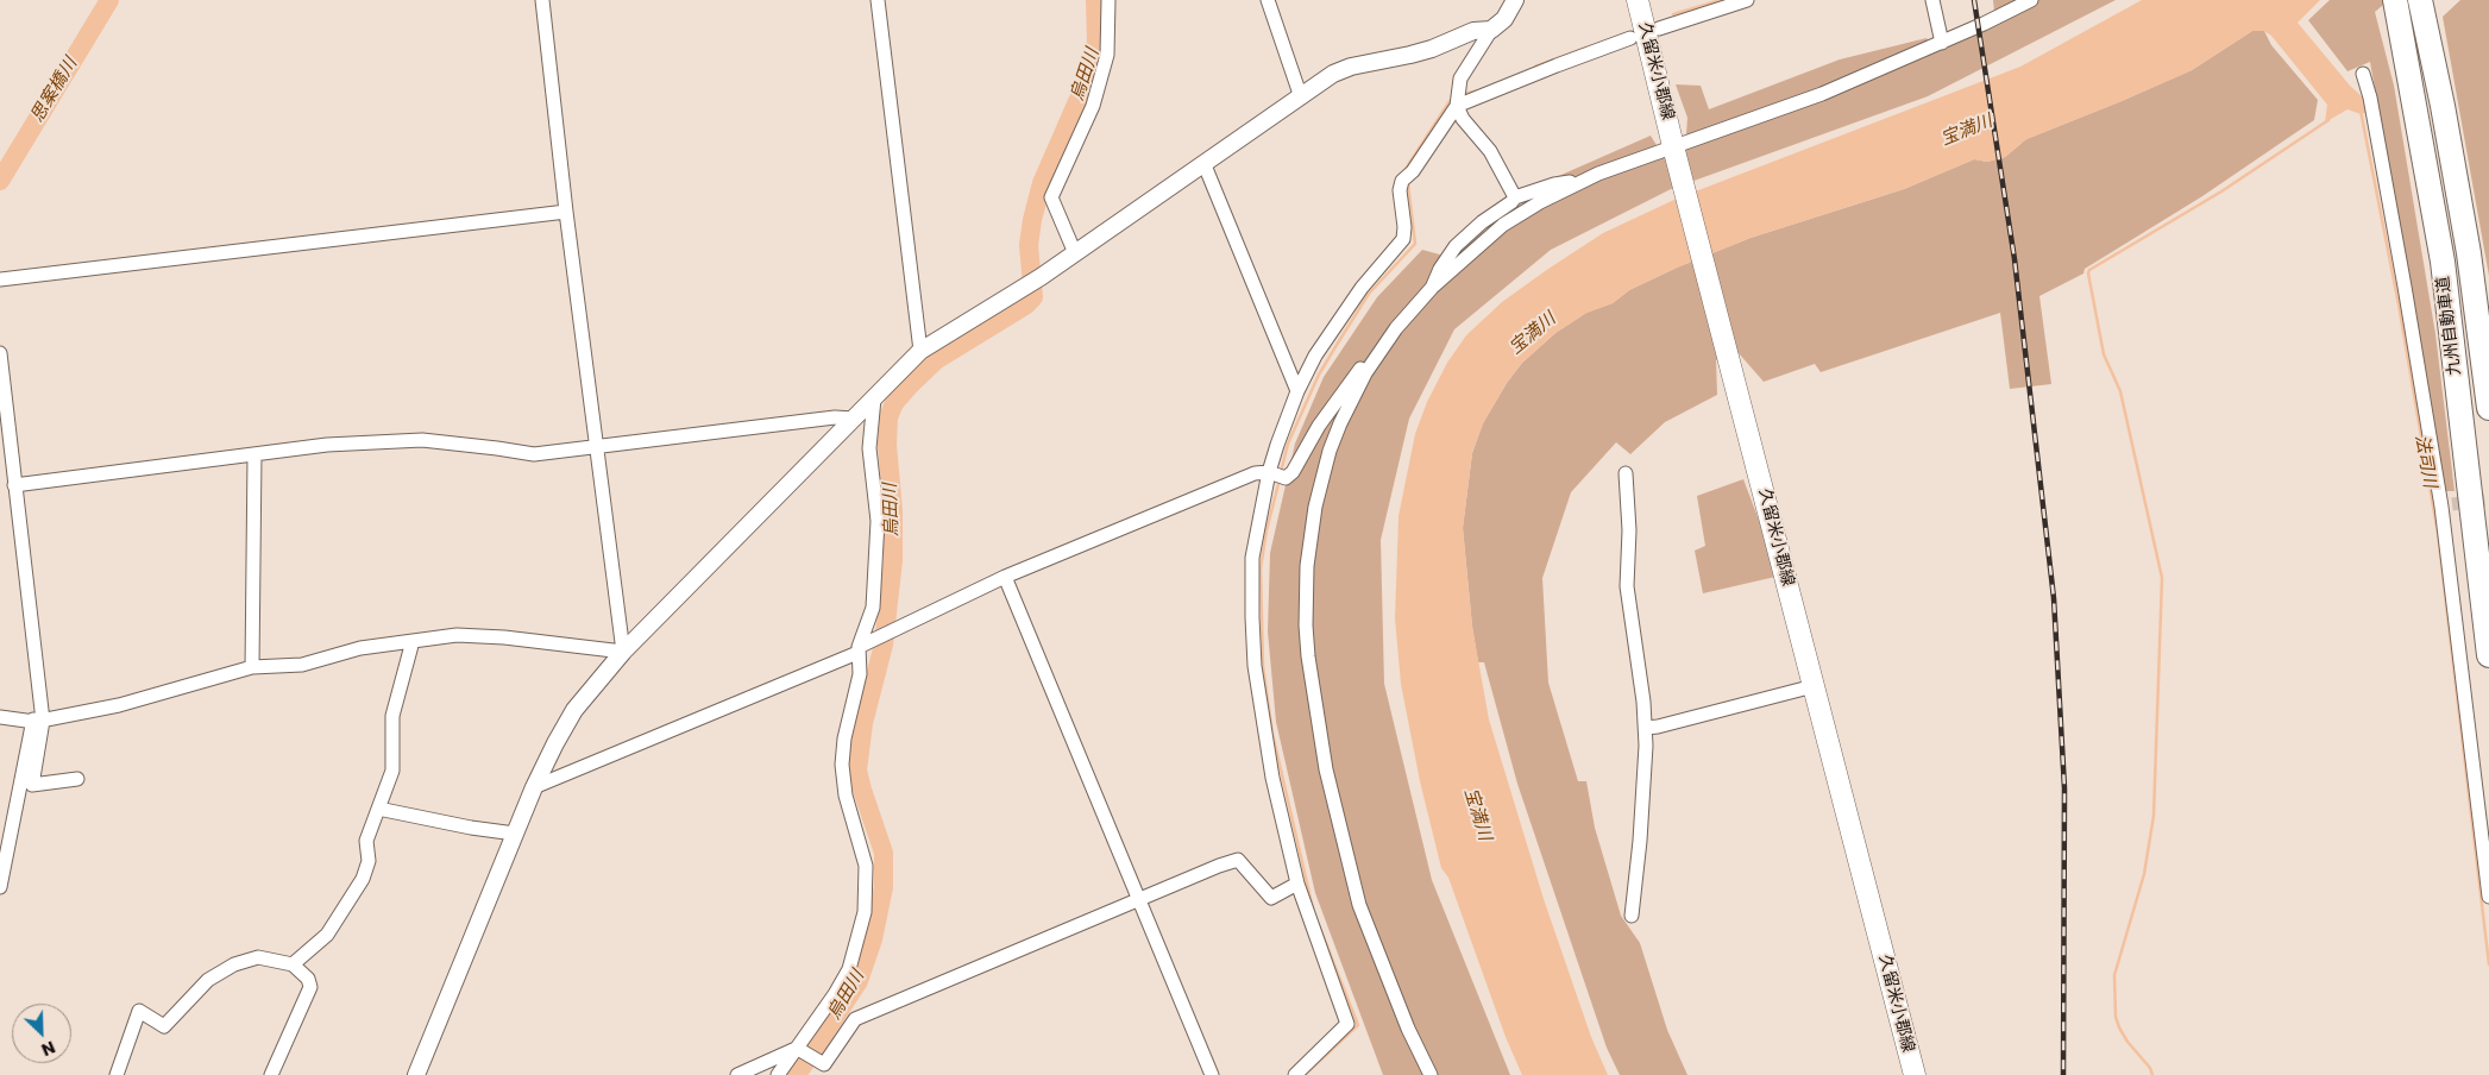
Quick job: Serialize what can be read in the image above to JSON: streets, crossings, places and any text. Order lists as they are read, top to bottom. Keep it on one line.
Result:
{"streets":{"highway":["九州自動車道"],"main road":["久留米小郡線"]},"water":["烏田川","思案橋川","宝満川","法司川"],"north":"bottom right"}
